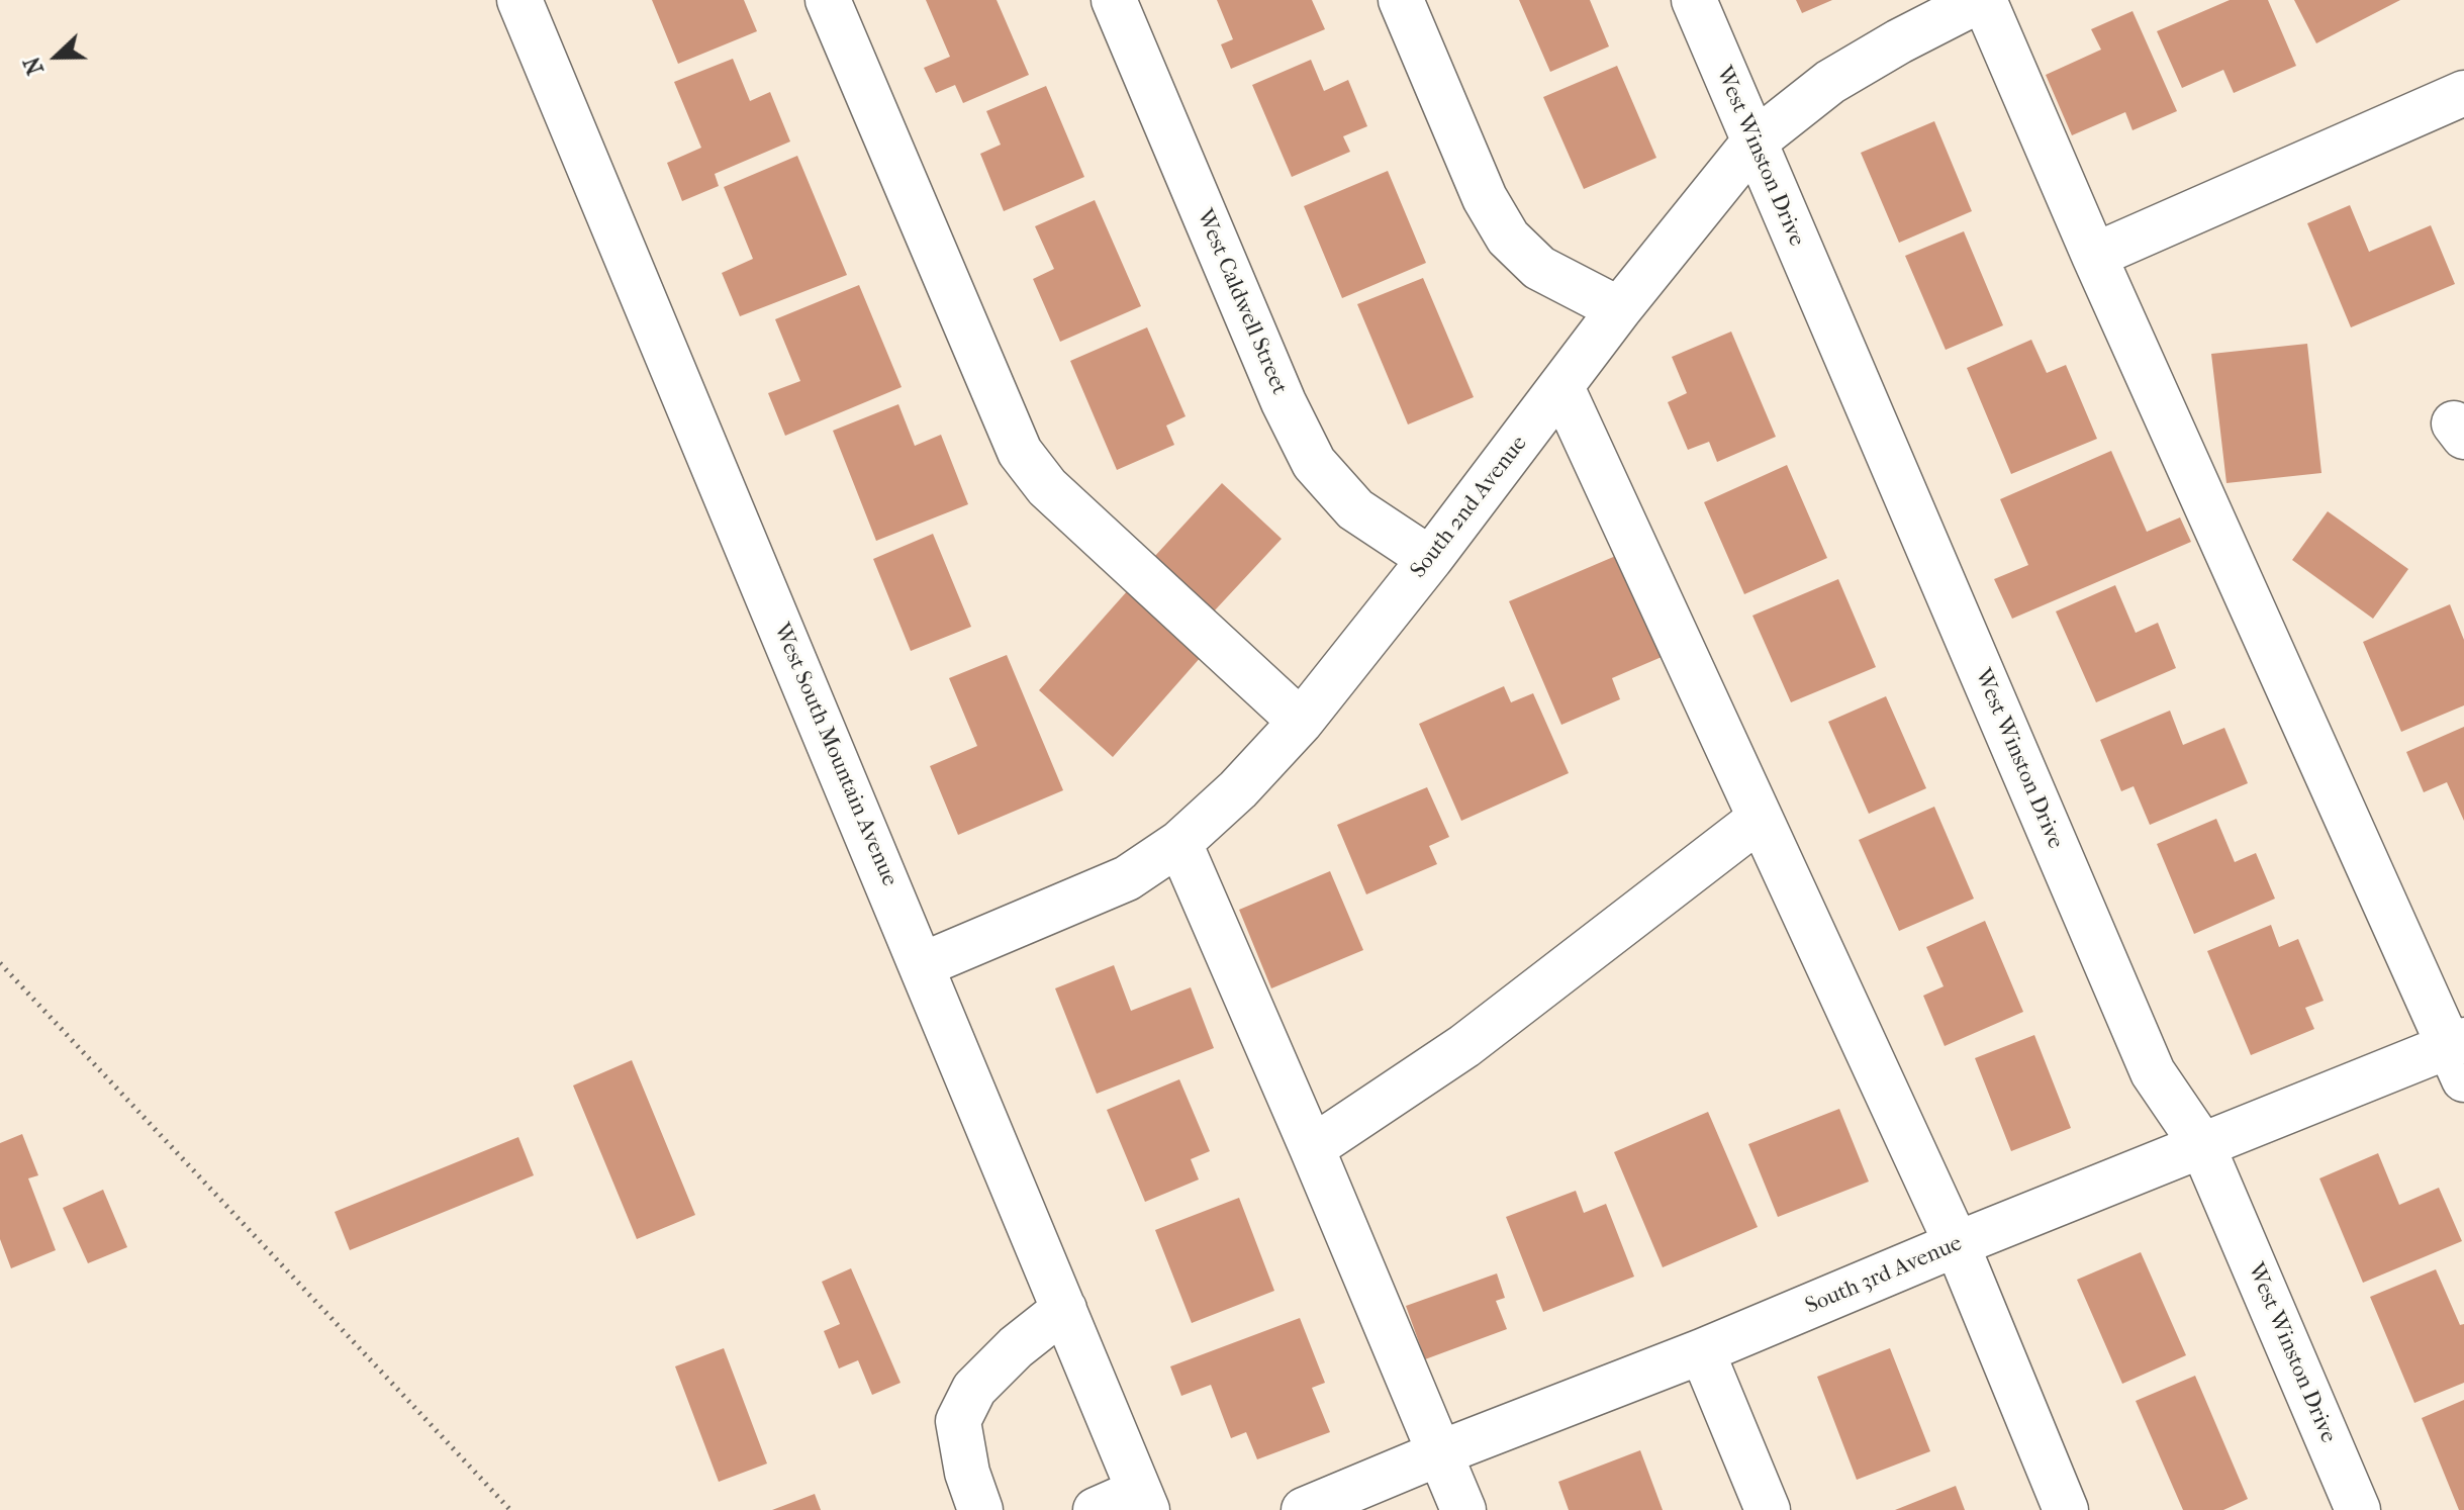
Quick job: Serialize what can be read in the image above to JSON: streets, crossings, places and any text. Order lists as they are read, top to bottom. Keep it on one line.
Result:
{"streets":{"street":["West Winston Drive","West Caldwell Street","South 2nd Avenue","West South Mountain Avenue","South 3rd Avenue"]},"crossings":[["West Winston Drive","South 2nd Avenue"],["West Winston Drive","South 3rd Avenue"],["West Caldwell Street","South 2nd Avenue"],["South 2nd Avenue","West South Mountain Avenue"]],"north":"left"}
